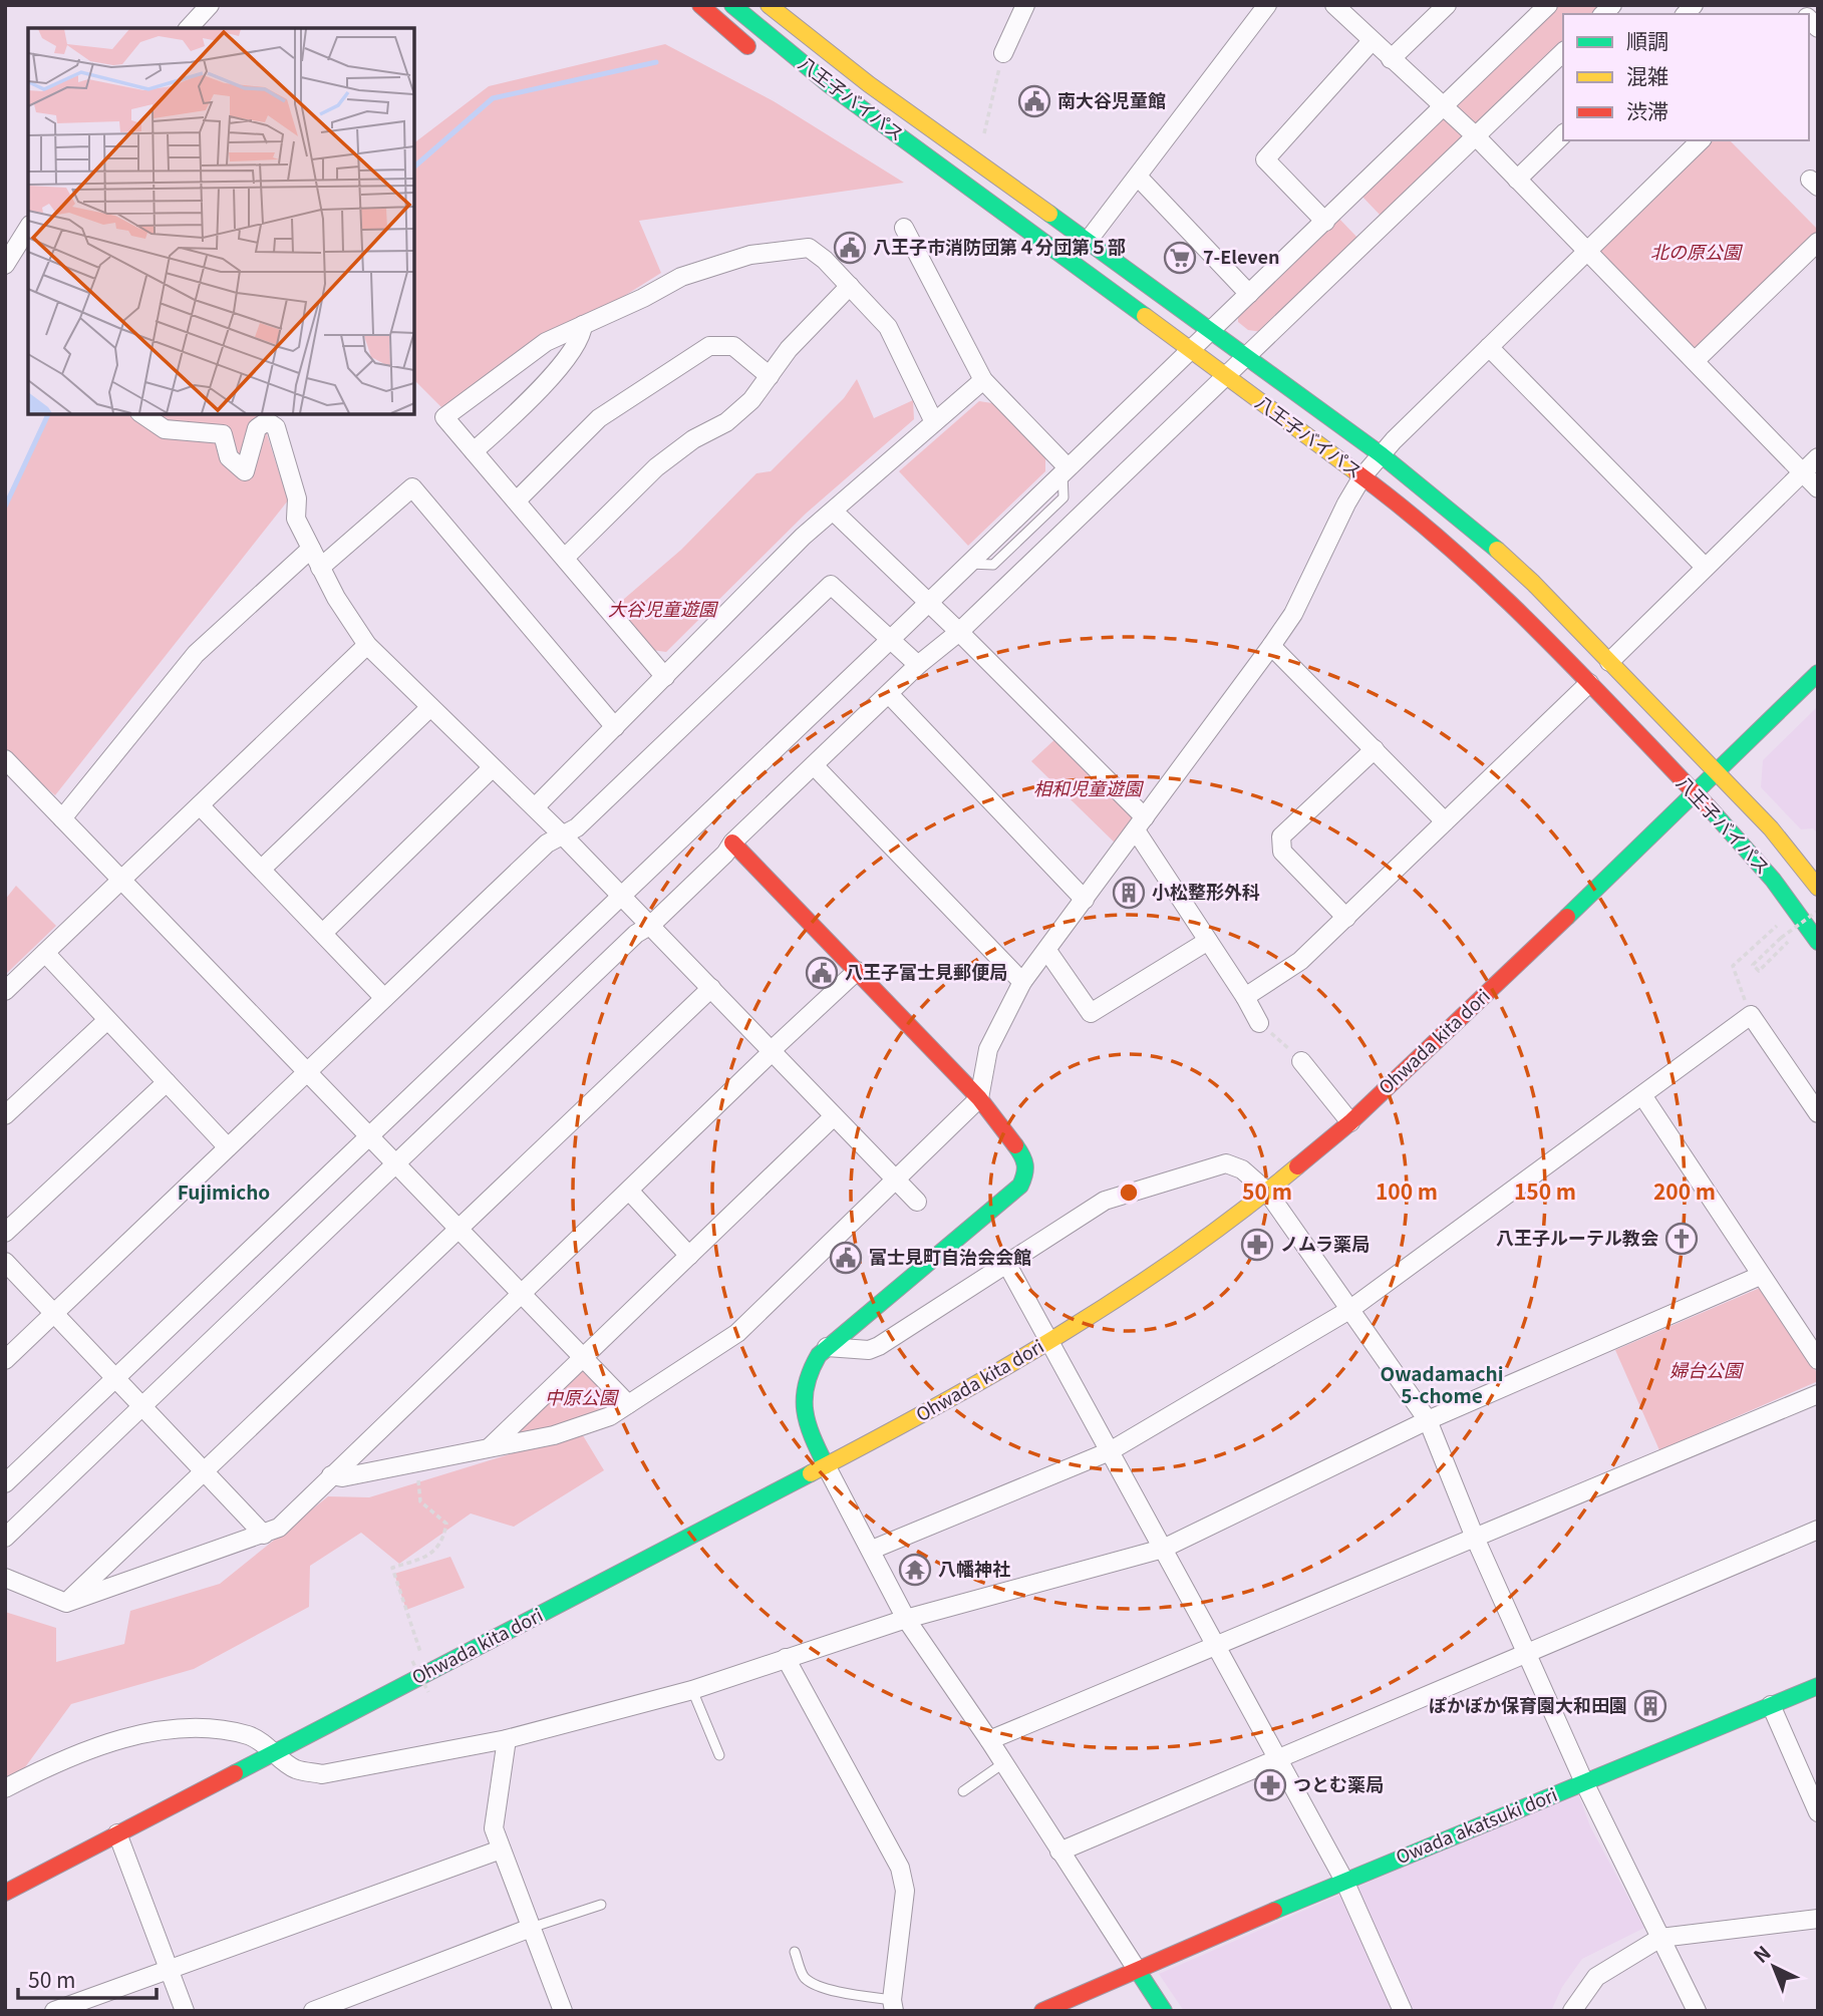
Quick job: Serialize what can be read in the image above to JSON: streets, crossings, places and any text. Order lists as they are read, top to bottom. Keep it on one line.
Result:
{"streets":{"main road":["八王子バイパス","Ohwada kita dori","Owada akatsuki dori"]},"crossings":[["八王子バイパス","Ohwada kita dori"]],"districts":["Fujimicho","Owadamachi 5-chome"],"parks":["北の原公園","大谷児童遊園","相和児童遊園","婦台公園","中原公園"],"places":{"public building":["南大谷児童館","八王子市消防団第４分団第５部","八王子富士見郵便局","富士見町自治会会館"],"supermarket":["7-Eleven"],"building":["小松整形外科","ぽかぽか保育園大和田園"],"church":["八王子ルーテル教会"],"pharmacy":["ノムラ薬局","つとむ薬局"],"temple":["八幡神社"]},"legend":["順調","混雑","渋滞"],"scale_bar":"50 m","north":"top left","rings":["50 m","100 m","150 m","200 m"]}
